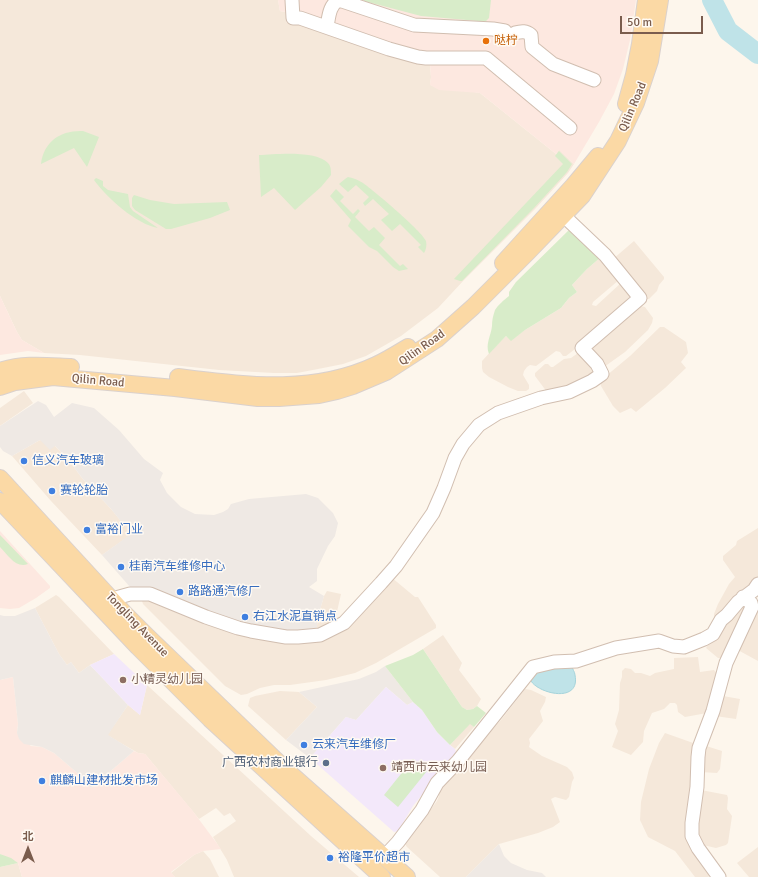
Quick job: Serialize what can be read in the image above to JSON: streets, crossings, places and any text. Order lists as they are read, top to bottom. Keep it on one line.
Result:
{"streets":{"main road":["Qilin Road","Tongling Avenue"]},"places":["哒柠","信义汽车玻璃","赛轮轮胎","富裕门业","桂南汽车维修中心","路路通汽修厂","右江水泥直销点","小精灵幼儿园","云来汽车维修厂","广西农村商业银行","靖西市云来幼儿园","麒麟山建材批发市场","裕隆平价超市"],"scale_bar":"50 m","north":"top"}
